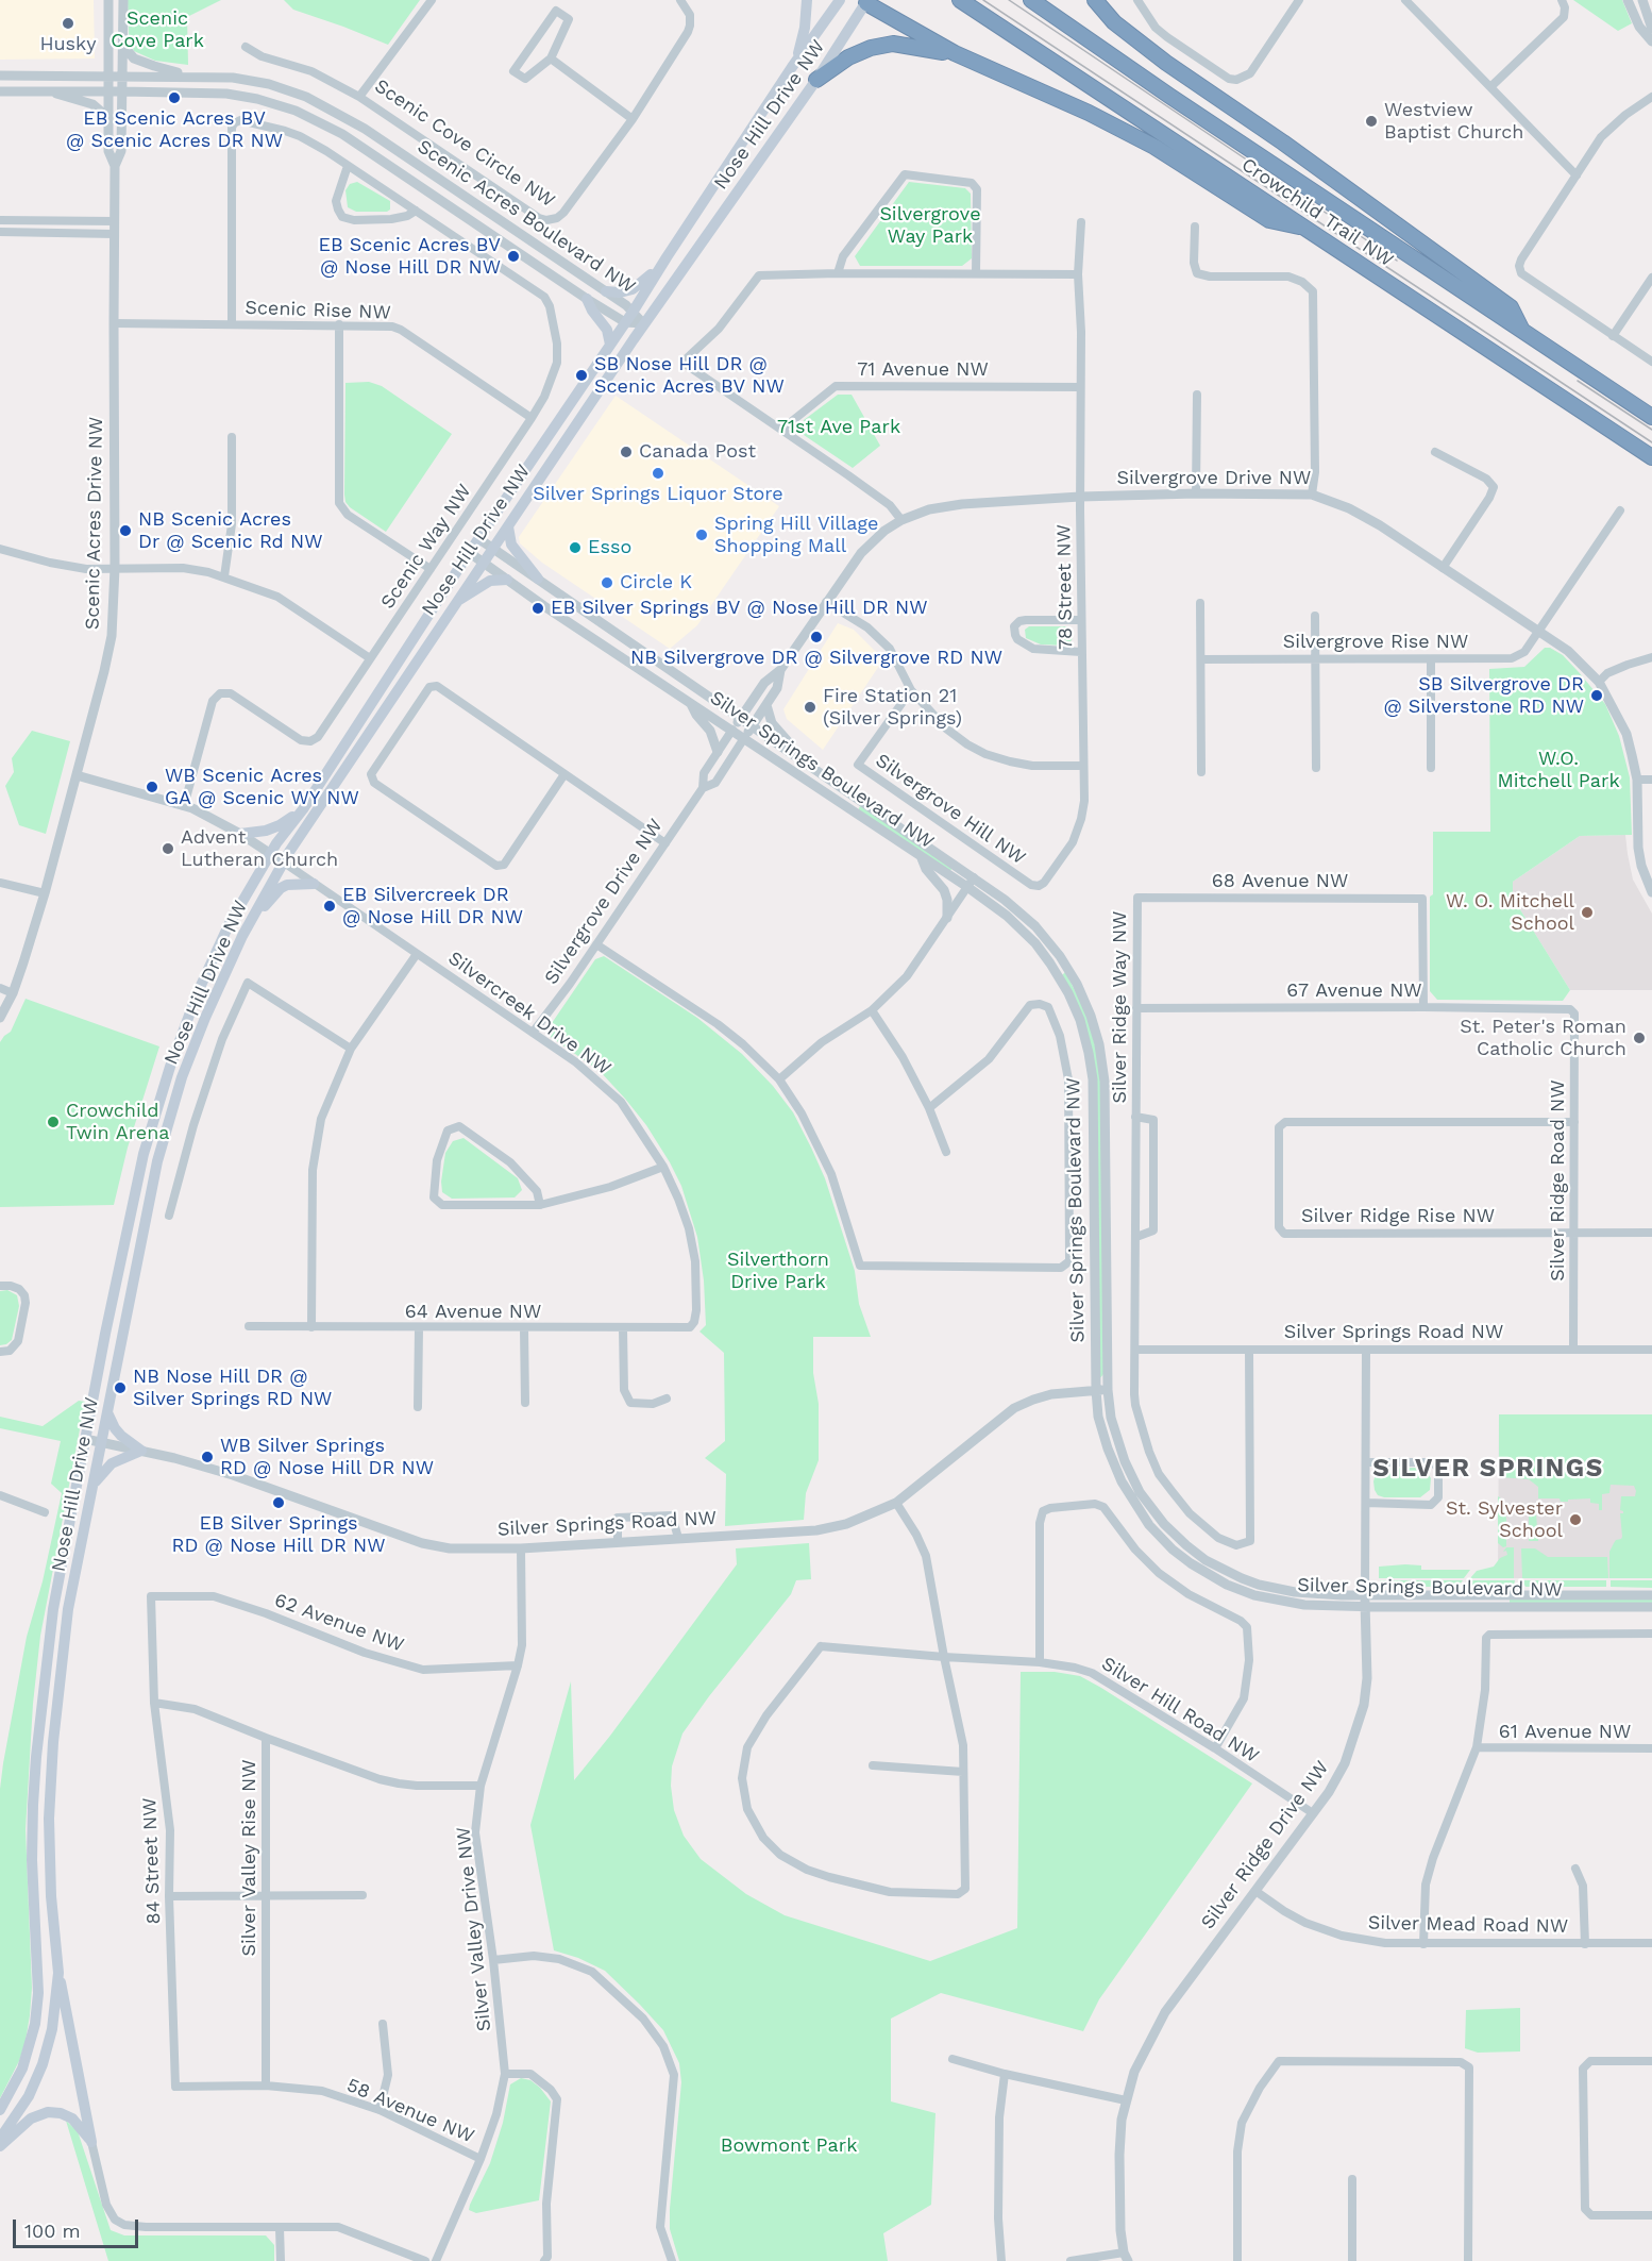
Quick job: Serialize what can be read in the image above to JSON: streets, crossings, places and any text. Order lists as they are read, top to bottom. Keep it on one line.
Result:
{"streets":{"highway":["Crowchild Trail NW"],"main road":["Nose Hill Drive NW"],"street":["Scenic Cove Circle NW","Scenic Acres Boulevard NW","Scenic Rise NW","71 Avenue NW","Silvergrove Drive NW","Scenic Acres Drive NW","Scenic Way NW","78 Street NW","Silvergrove Rise NW","Silver Springs Boulevard NW","Silvergrove Hill NW","68 Avenue NW","67 Avenue NW","Silver Ridge Way NW","Silvercreek Drive NW","Silver Ridge Road NW","Silver Ridge Rise NW","64 Avenue NW","Silver Springs Road NW","62 Avenue NW","Silver Hill Road NW","61 Avenue NW","Silver Ridge Drive NW","Silver Valley Rise NW","84 Street NW","Silver Mead Road NW","Silver Valley Drive NW","58 Avenue NW"]},"crossings":[["Nose Hill Drive NW","Scenic Acres Boulevard NW"],["Nose Hill Drive NW","Silver Springs Boulevard NW"],["Nose Hill Drive NW","Silvercreek Drive NW"],["Nose Hill Drive NW","Silver Springs Road NW"],["Scenic Acres Boulevard NW","Scenic Acres Drive NW"],["Scenic Rise NW","Scenic Acres Drive NW"],["Scenic Rise NW","Scenic Way NW"],["71 Avenue NW","78 Street NW"],["Silvergrove Drive NW","78 Street NW"],["Silvergrove Drive NW","Silvergrove Rise NW"],["Silvergrove Drive NW","Silver Springs Boulevard NW"],["Silvergrove Drive NW","Silvercreek Drive NW"],["78 Street NW","Silvergrove Hill NW"],["Silver Springs Boulevard NW","Silver Springs Road NW"],["Silver Springs Boulevard NW","Silver Ridge Drive NW"],["68 Avenue NW","67 Avenue NW"],["68 Avenue NW","Silver Ridge Way NW"],["67 Avenue NW","Silver Ridge Way NW"],["67 Avenue NW","Silver Ridge Road NW"],["Silver Ridge Way NW","Silver Springs Road NW"],["Silvercreek Drive NW","64 Avenue NW"],["Silver Ridge Road NW","Silver Ridge Rise NW"],["Silver Ridge Road NW","Silver Springs Road NW"],["Silver Springs Road NW","Silver Ridge Drive NW"],["Silver Springs Road NW","Silver Valley Drive NW"],["62 Avenue NW","84 Street NW"],["62 Avenue NW","Silver Valley Drive NW"],["Silver Hill Road NW","Silver Ridge Drive NW"],["Silver Ridge Drive NW","Silver Mead Road NW"],["Silver Valley Rise NW","Silver Valley Drive NW"],["Silver Valley Rise NW","58 Avenue NW"],["84 Street NW","58 Avenue NW"],["Silver Valley Drive NW","58 Avenue NW"]],"districts":["SILVER SPRINGS"],"parks":["Scenic Cove Park","Silvergrove Way Park","71st Ave Park","W.O. Mitchell Park","Silverthorn Drive Park","Bowmont Park"],"places":["Husky","EB Scenic Acres BV @ Scenic Acres DR NW","Westview Baptist Church","EB Scenic Acres BV @ Nose Hill DR NW","SB Nose Hill DR @ Scenic Acres BV NW","Canada Post","Silver Springs Liquor Store","NB Scenic Acres Dr @ Scenic Rd NW","Spring Hill Village Shopping Mall","Esso","Circle K","EB Silver Springs BV @ Nose Hill DR NW","NB Silvergrove DR @ Silvergrove RD NW","SB Silvergrove DR @ Silverstone RD NW","Fire Station 21 (Silver Springs)","WB Scenic Acres GA @ Scenic WY NW","Advent Lutheran Church","EB Silvercreek DR @ Nose Hill DR NW","W. O. Mitchell School","St. Peter's Roman Catholic Church","Crowchild Twin Arena","NB Nose Hill DR @ Silver Springs RD NW","WB Silver Springs RD @ Nose Hill DR NW","EB Silver Springs RD @ Nose Hill DR NW","St. Sylvester School"],"scale_bar":"100 m"}
